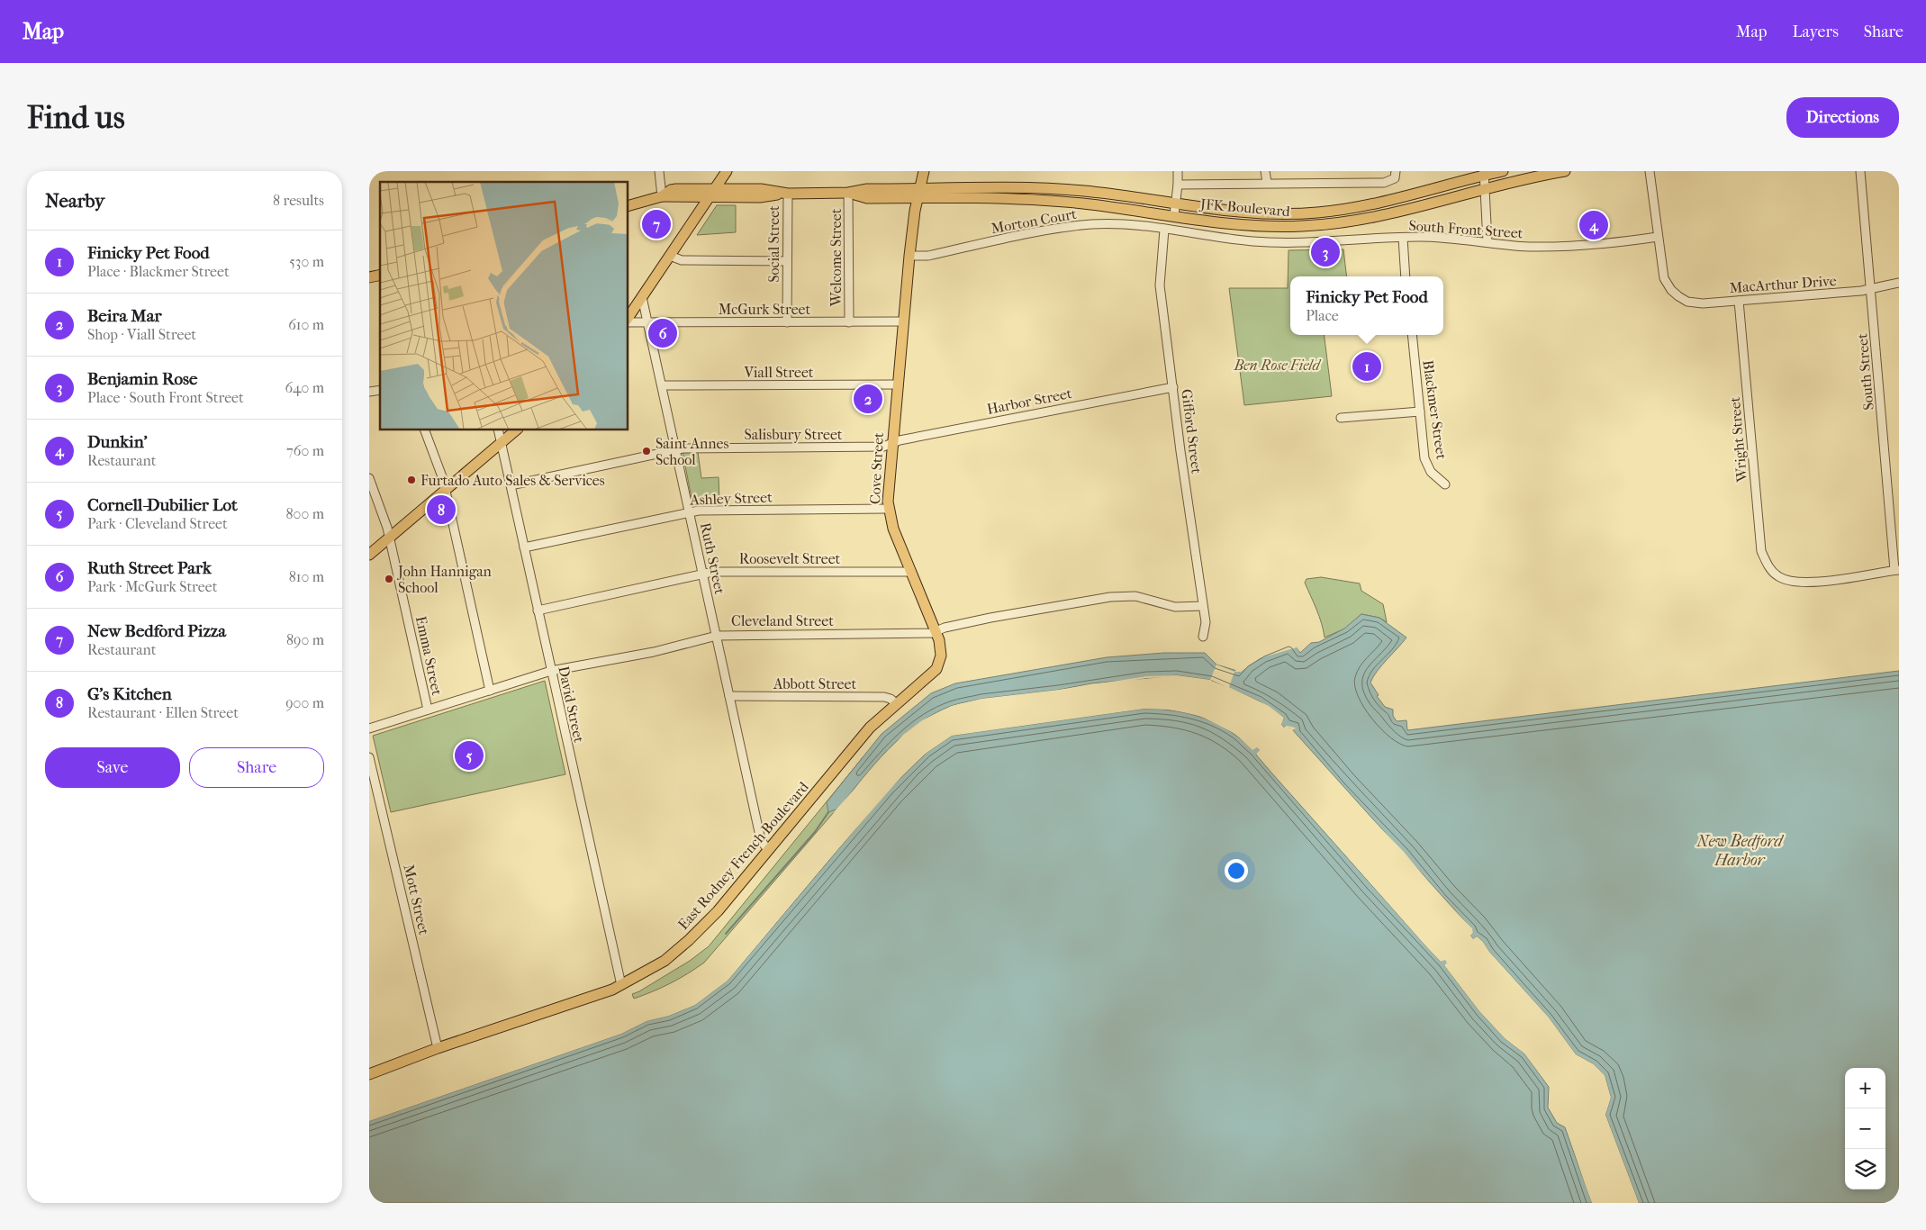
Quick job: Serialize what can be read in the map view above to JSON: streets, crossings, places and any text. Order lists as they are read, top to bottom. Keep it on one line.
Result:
{"streets":{"main road":["JFK Boulevard","Cove Street","East Rodney French Boulevard"],"street":["Morton Court","South Front Street","Social Street","Welcome Street","MacArthur Drive","McGurk Street","Viall Street","South Street","Harbor Street","Blackmer Street","Gifford Street","Salisbury Street","Wright Street","Ashley Street","Ruth Street","Roosevelt Street","Cleveland Street","Emma Street","Abbott Street","David Street","Mott Street"]},"crossings":[["JFK Boulevard","Cove Street"],["Morton Court","South Front Street"],["Morton Court","Gifford Street"],["Morton Court","Cove Street"],["South Front Street","MacArthur Drive"],["South Front Street","Gifford Street"],["Social Street","McGurk Street"],["Welcome Street","McGurk Street"],["MacArthur Drive","South Street"],["MacArthur Drive","Wright Street"],["McGurk Street","Cove Street"],["McGurk Street","Ruth Street"],["Viall Street","Cove Street"],["Viall Street","Ruth Street"],["South Street","Wright Street"],["Harbor Street","Gifford Street"],["Harbor Street","Salisbury Street"],["Harbor Street","Cove Street"],["Gifford Street","Cleveland Street"],["Salisbury Street","Cove Street"],["Salisbury Street","Ruth Street"],["Salisbury Street","David Street"],["Cove Street","Ashley Street"],["Cove Street","Roosevelt Street"],["Cove Street","Cleveland Street"],["Cove Street","East Rodney French Boulevard"],["Ashley Street","Ruth Street"],["Ashley Street","David Street"],["Ruth Street","Roosevelt Street"],["Ruth Street","Cleveland Street"],["Ruth Street","Abbott Street"],["Ruth Street","East Rodney French Boulevard"],["Roosevelt Street","David Street"],["Cleveland Street","Emma Street"],["Cleveland Street","David Street"],["Abbott Street","East Rodney French Boulevard"],["David Street","East Rodney French Boulevard"],["East Rodney French Boulevard","Mott Street"]],"water":["New Bedford Harbor"],"parks":["Ben Rose Field"],"places":["Saint Annes School","Furtado Auto Sales & Services","John Hannigan School"],"page":{"header":"Map","nav":["Map","Layers","Share"],"buttons":["Directions",["Save","Share"]],"title":"Find us","heading":["Nearby","8 results"],"pins":["7","4","3","6","1","2","8","5"],"list":[{"mark":"1","name":"Finicky Pet Food","note":"Place · Blackmer Street","value":"530 m"},{"mark":"2","name":"Beira Mar","note":"Shop · Viall Street","value":"610 m"},{"mark":"3","name":"Benjamin Rose","note":"Place · South Front Street","value":"640 m"},{"mark":"4","name":"Dunkin'","note":"Restaurant","value":"760 m"},{"mark":"5","name":"Cornell-Dubilier Lot","note":"Park · Cleveland Street","value":"800 m"},{"mark":"6","name":"Ruth Street Park","note":"Park · McGurk Street","value":"810 m"},{"mark":"7","name":"New Bedford Pizza","note":"Restaurant","value":"890 m"},{"mark":"8","name":"G’s Kitchen","note":"Restaurant · Ellen Street","value":"900 m"}],"popup":["Finicky Pet Food","Place"],"map_buttons":["+","−"]}}
